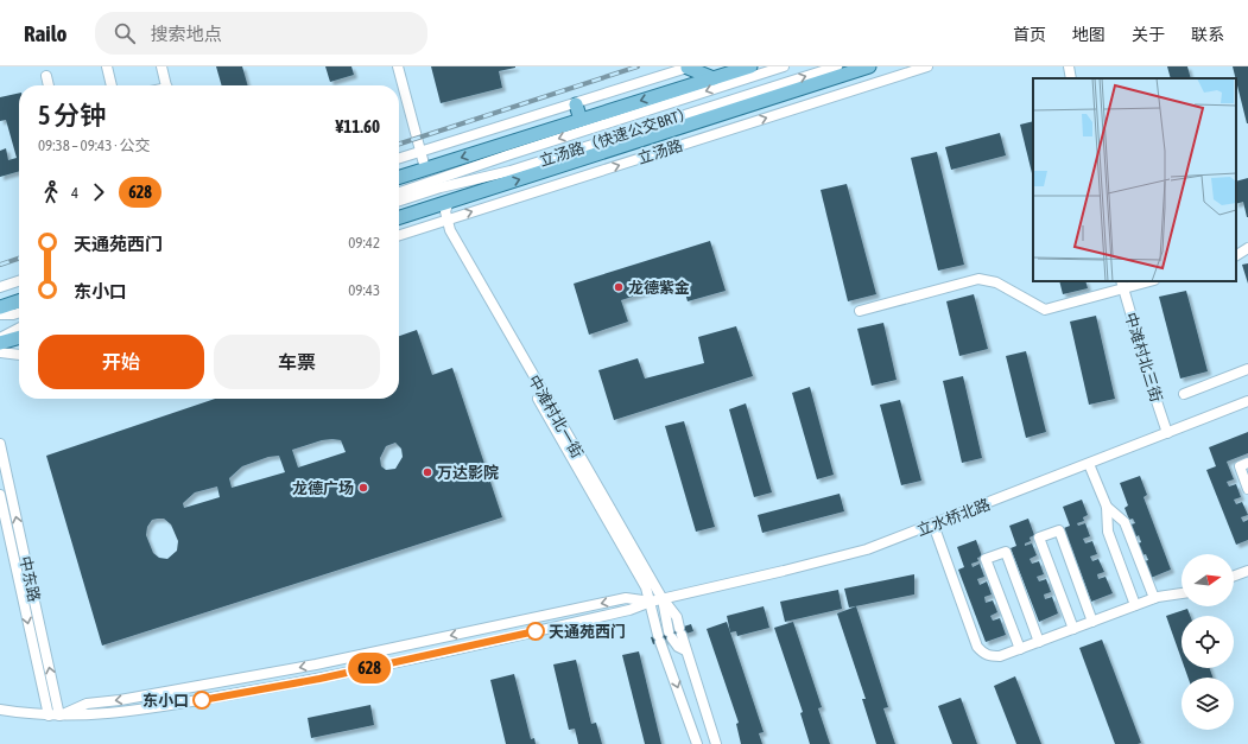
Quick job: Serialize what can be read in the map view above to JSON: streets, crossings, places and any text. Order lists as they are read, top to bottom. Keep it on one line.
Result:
{"streets":{"main road":["立汤路"],"street":["立汤路（快速公交BRT）","中滩村北三街","中滩村北一街","立水桥北路","中东路"]},"crossings":[["立汤路","中滩村北一街"],["中滩村北三街","立水桥北路"],["中滩村北一街","立水桥北路"],["立水桥北路","中东路"]],"places":["龙德紫金","万达影院","龙德广场","天通苑西门","东小口"],"lines":["bus line 628"],"north":"right","page":{"header":"Railo","search":"搜索地点","nav":["首页","地图","关于","联系"],"on_map":"628","heading":["5 分钟","09:38 – 09:43 · 公交","¥11.60"],"legs":["4","628"],"list":[{"name":"天通苑西门","value":"09:42"},{"name":"东小口","value":"09:43"}],"buttons":["开始","车票"]}}
